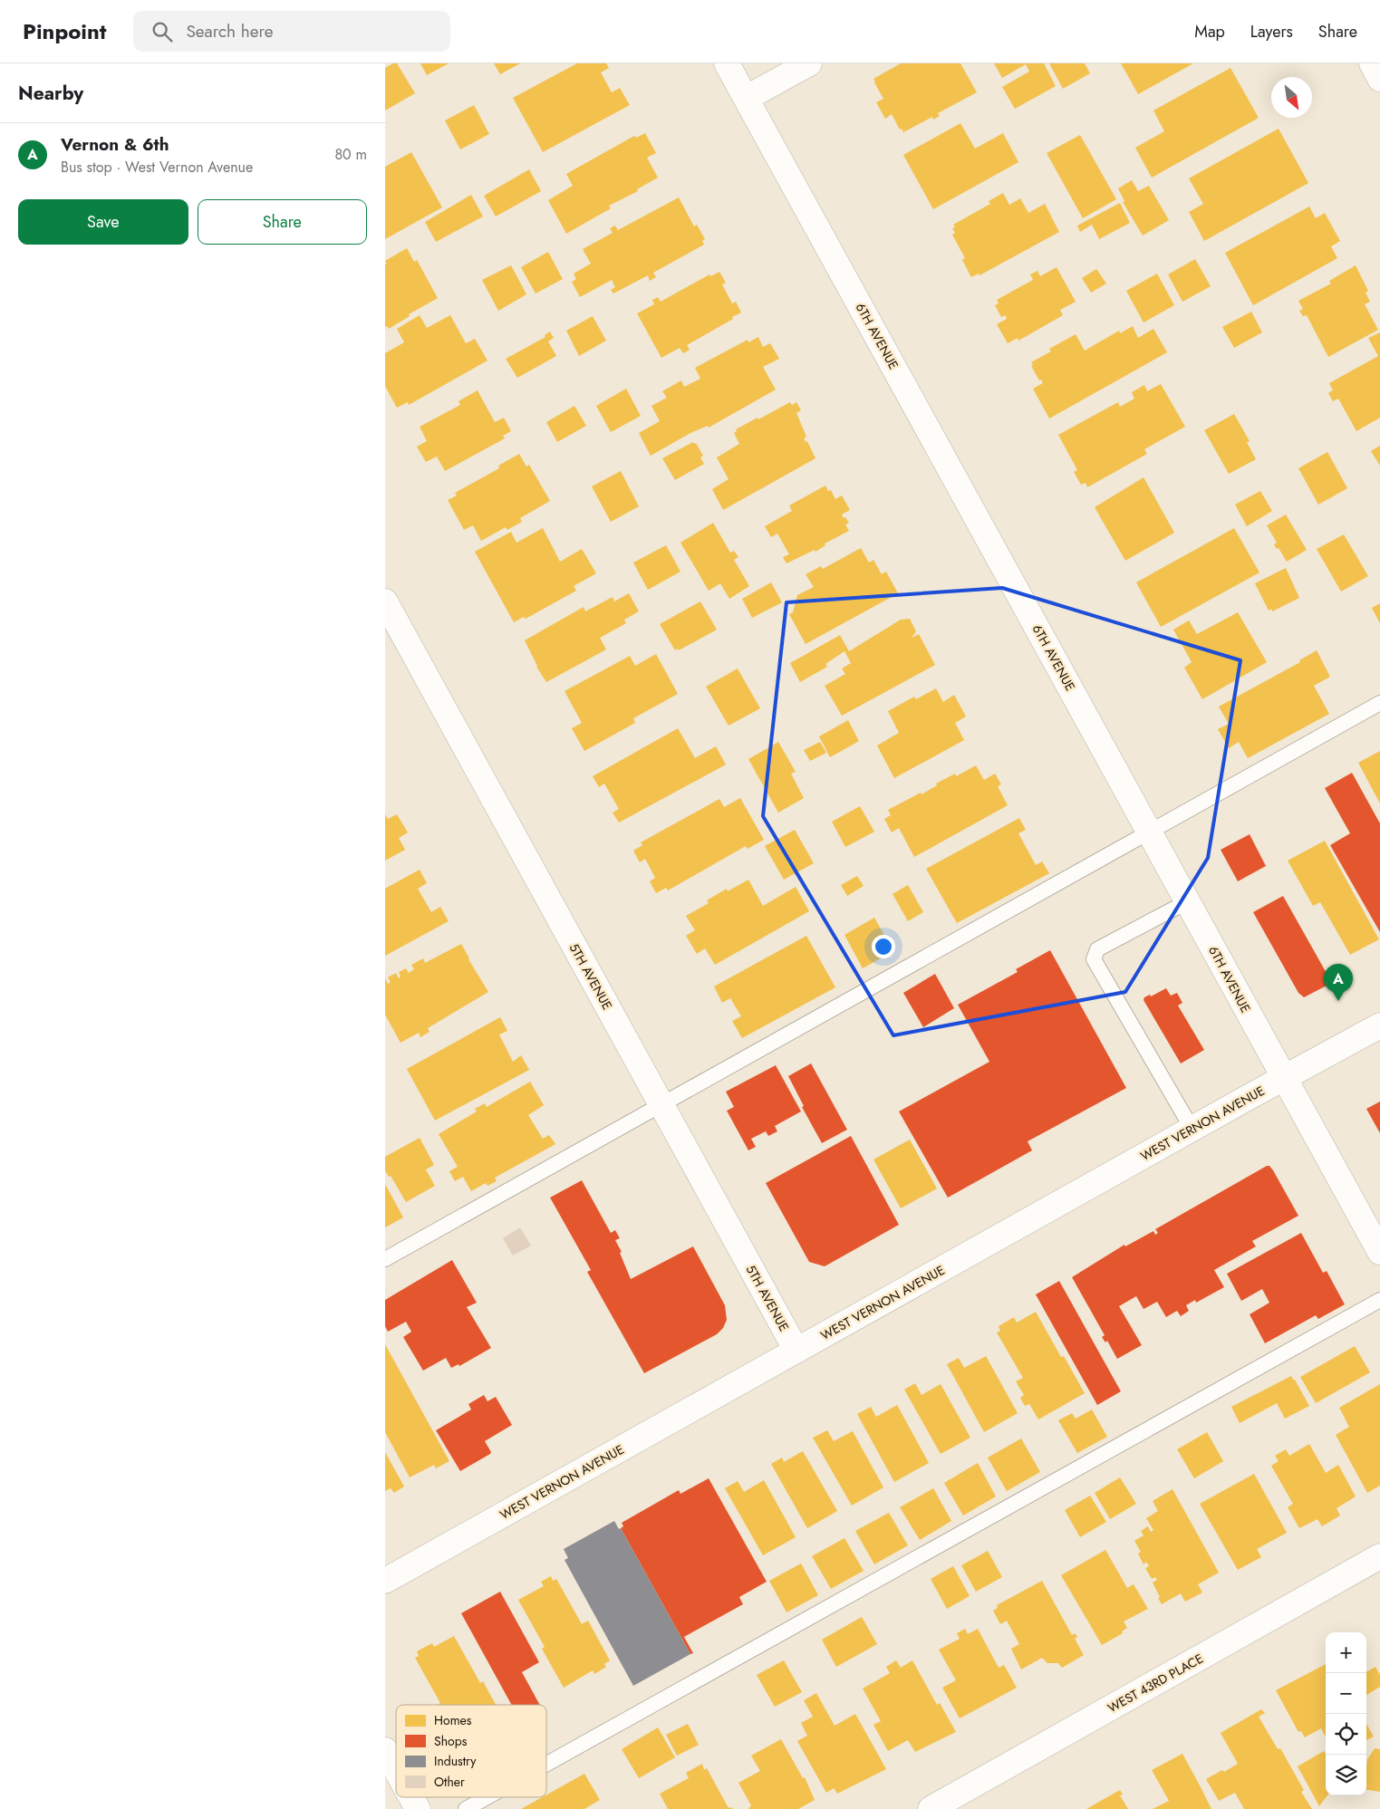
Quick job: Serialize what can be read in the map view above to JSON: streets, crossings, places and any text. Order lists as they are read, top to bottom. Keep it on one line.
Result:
{"streets":{"street":["6TH AVENUE","5TH AVENUE","WEST VERNON AVENUE","WEST 43RD PLACE"]},"crossings":[["6TH AVENUE","WEST VERNON AVENUE"],["5TH AVENUE","WEST VERNON AVENUE"]],"legend":["Homes","Shops","Industry","Other"],"north":"bottom right","page":{"header":"Pinpoint","search":"Search here","nav":["Map","Layers","Share"],"heading":"Nearby","list":[{"mark":"A","name":"Vernon & 6th","note":"Bus stop · West Vernon Avenue","value":"80 m"}],"buttons":["Save","Share"],"pins":"A","map_buttons":["+","−"]}}
